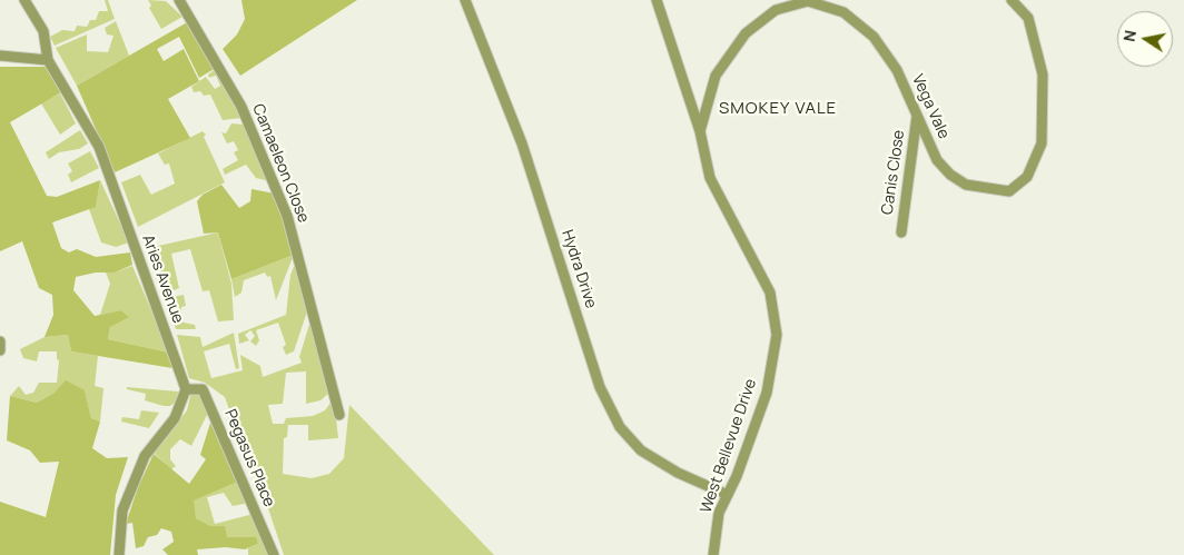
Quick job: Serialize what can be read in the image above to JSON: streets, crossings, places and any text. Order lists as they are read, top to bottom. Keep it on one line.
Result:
{"streets":{"street":["Vega Vale","Camaeleon Close","Canis Close","Hydra Drive","Aries Avenue","West Bellevue Drive","Pegasus Place"]},"crossings":[["Vega Vale","Canis Close"],["Vega Vale","West Bellevue Drive"],["Hydra Drive","West Bellevue Drive"],["Aries Avenue","Pegasus Place"]],"districts":["SMOKEY VALE"],"north":"left"}
